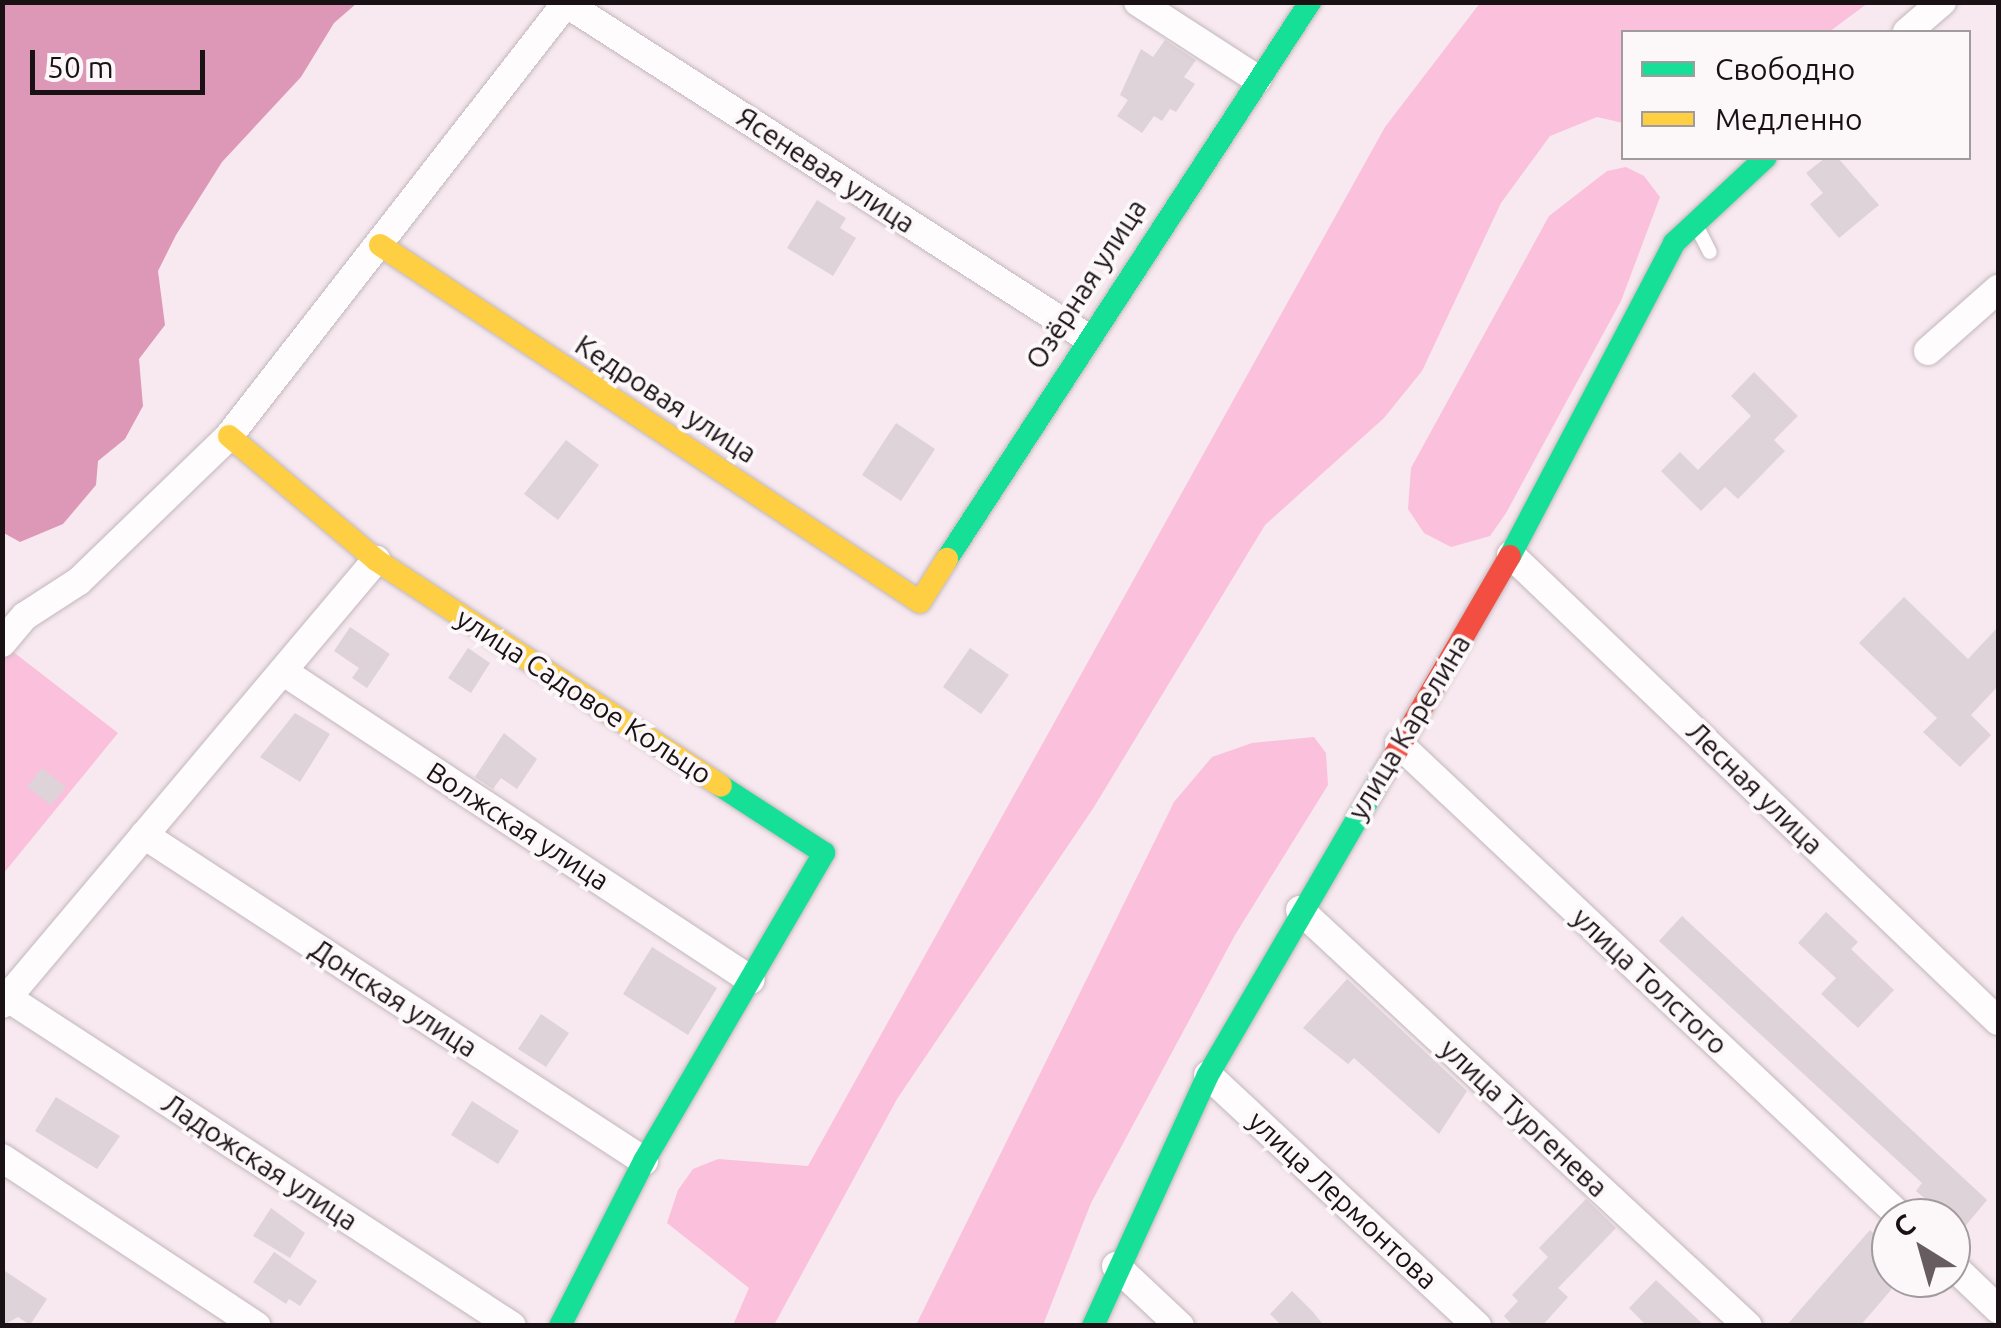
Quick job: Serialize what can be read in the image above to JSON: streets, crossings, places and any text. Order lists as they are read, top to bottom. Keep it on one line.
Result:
{"streets":{"street":["Ясеневая улица","Озёрная улица","Кедровая улица","улица Садовое Кольцо","улица Карелина","Лесная улица","Волжская улица","улица Толстого","Донская улица","улица Тургенева","Ладожская улица","улица Лермонтова"]},"crossings":[["Ясеневая улица","Озёрная улица"],["Озёрная улица","Кедровая улица"],["улица Садовое Кольцо","Волжская улица"],["улица Садовое Кольцо","Донская улица"],["улица Карелина","Лесная улица"],["улица Карелина","улица Толстого"],["улица Карелина","улица Тургенева"],["улица Карелина","улица Лермонтова"]],"legend":["Свободно","Медленно"],"scale_bar":"50 m","north":"top left"}
